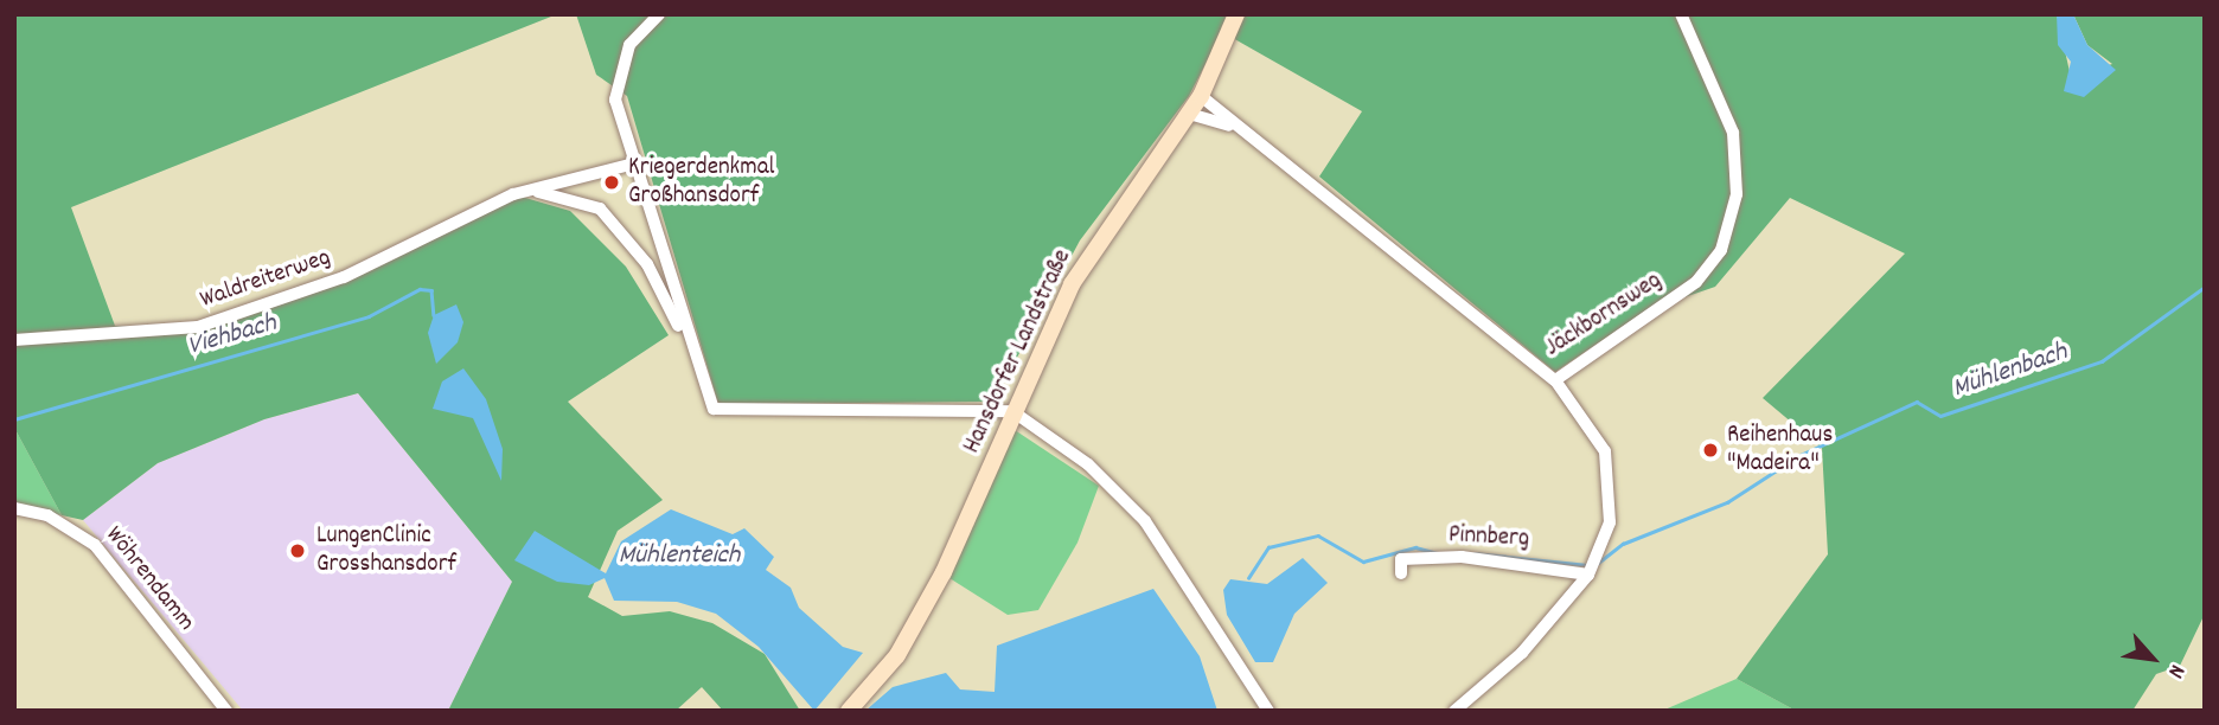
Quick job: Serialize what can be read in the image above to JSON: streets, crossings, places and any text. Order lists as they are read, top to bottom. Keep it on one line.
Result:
{"streets":{"main road":["Hansdorfer Landstraße"],"street":["Waldreiterweg","Jäckbornsweg","Pinnberg","Wöhrendamm"]},"crossings":[["Waldreiterweg","Hansdorfer Landstraße"],["Jäckbornsweg","Hansdorfer Landstraße"]],"water":["Viehbach","Mühlenbach","Mühlenteich"],"places":["Kriegerdenkmal Großhansdorf","Reihenhaus \"Madeira\"","LungenClinic Grosshansdorf"],"north":"bottom right"}
